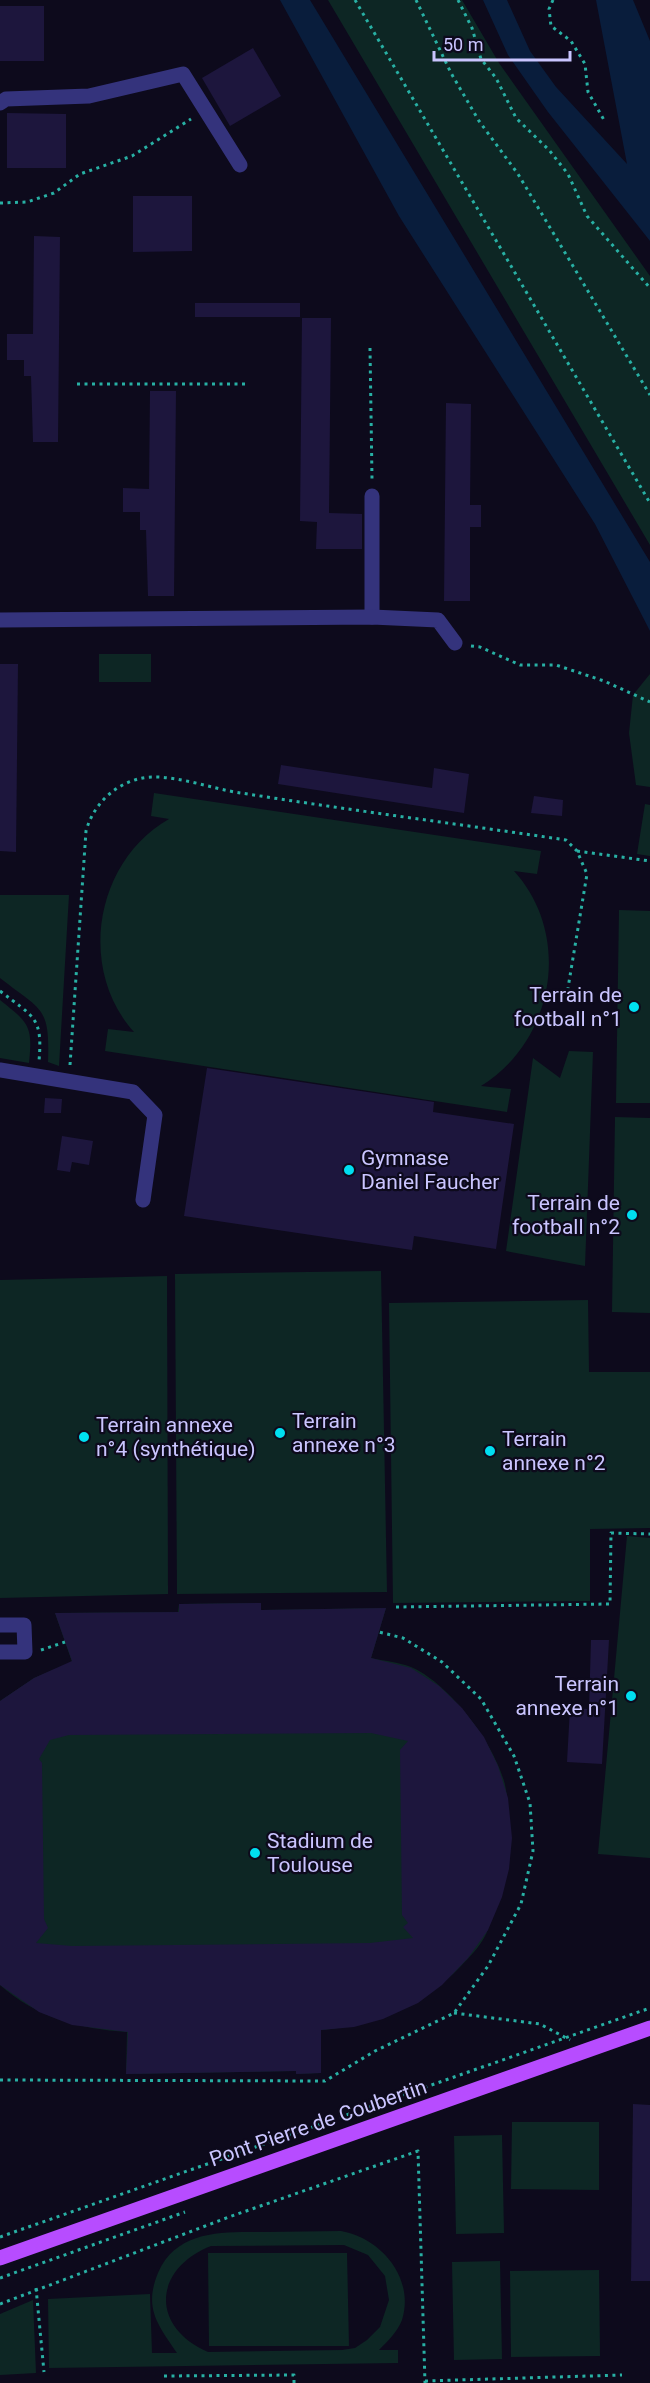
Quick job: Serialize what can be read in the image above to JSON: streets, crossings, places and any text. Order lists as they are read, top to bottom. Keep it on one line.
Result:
{"streets":{"main road":["Pont Pierre de Coubertin"]},"places":["Terrain de football n°1","Gymnase Daniel Faucher","Terrain de football n°2","Terrain annexe n°3","Terrain annexe n°4 (synthétique)","Terrain annexe n°2","Terrain annexe n°1","Stadium de Toulouse"],"scale_bar":"50 m"}
